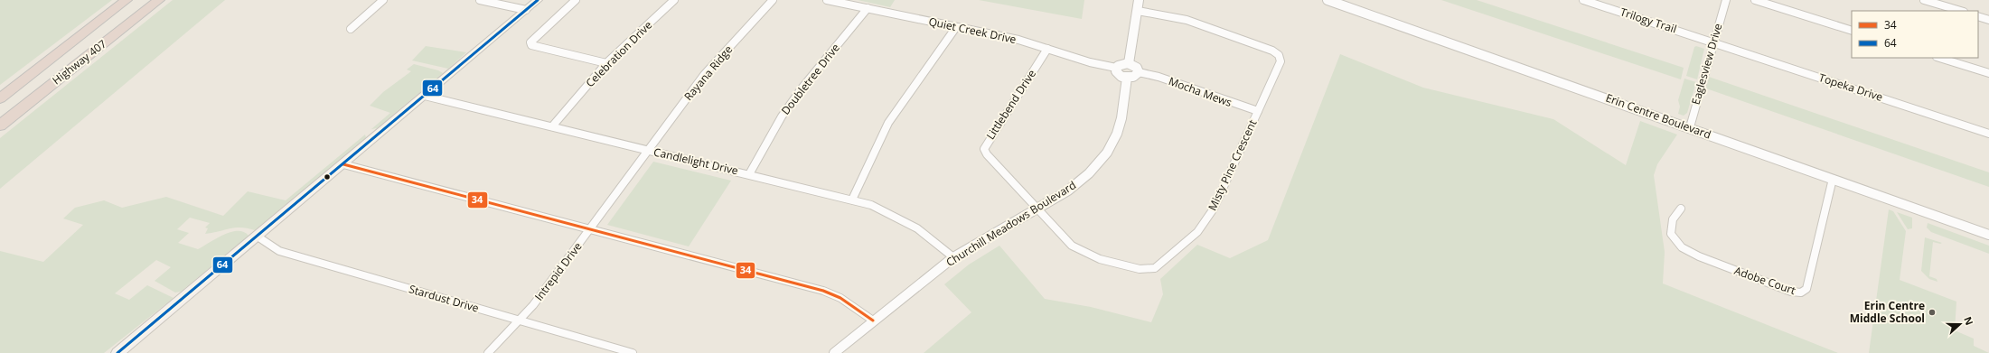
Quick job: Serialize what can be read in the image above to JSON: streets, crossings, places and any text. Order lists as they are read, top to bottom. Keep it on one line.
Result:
{"streets":{"highway":["Highway 407"],"street":["Trilogy Trail","Quiet Creek Drive","Celebration Drive","Eaglesview Drive","Rayana Ridge","Doubletree Drive","Topeka Drive","Mocha Mews","Littlebend Drive","Erin Centre Boulevard","Candlelight Drive","Misty Pine Crescent","Churchill Meadows Boulevard","Intrepid Drive","Adobe Court","Stardust Drive"]},"crossings":[["Trilogy Trail","Eaglesview Drive"],["Trilogy Trail","Topeka Drive"],["Quiet Creek Drive","Doubletree Drive"],["Quiet Creek Drive","Littlebend Drive"],["Celebration Drive","Candlelight Drive"],["Eaglesview Drive","Topeka Drive"],["Eaglesview Drive","Erin Centre Boulevard"],["Rayana Ridge","Candlelight Drive"],["Rayana Ridge","Intrepid Drive"],["Doubletree Drive","Candlelight Drive"],["Mocha Mews","Misty Pine Crescent"],["Littlebend Drive","Misty Pine Crescent"],["Littlebend Drive","Churchill Meadows Boulevard"],["Erin Centre Boulevard","Adobe Court"],["Candlelight Drive","Churchill Meadows Boulevard"],["Candlelight Drive","Intrepid Drive"],["Misty Pine Crescent","Churchill Meadows Boulevard"],["Intrepid Drive","Stardust Drive"]],"places":["Erin Centre Middle School"],"lines":["transit line 64","transit line 34"],"legend":["34","64"],"north":"right"}
